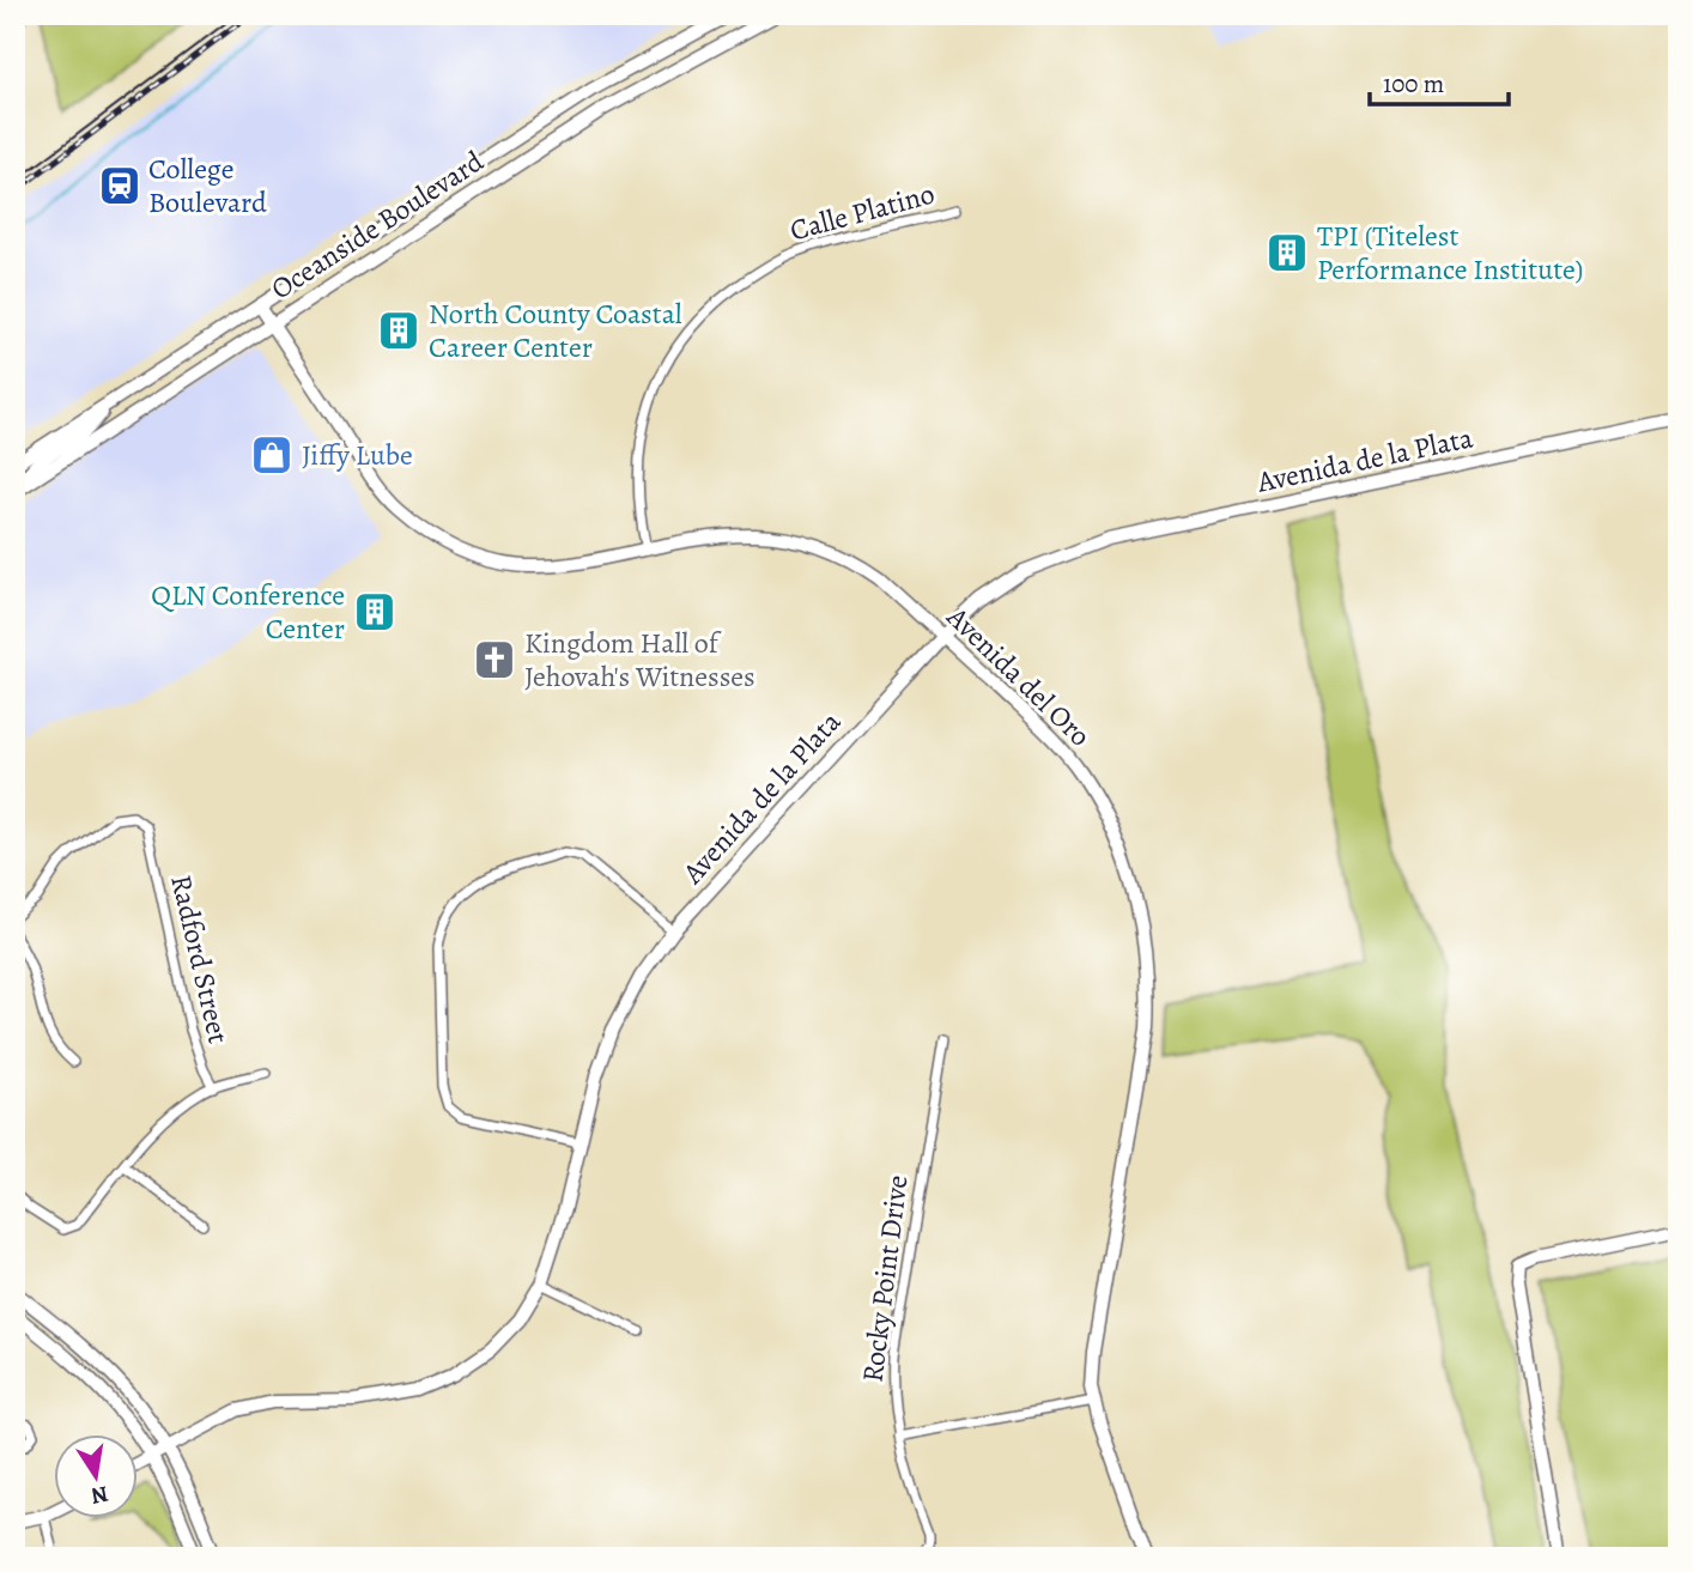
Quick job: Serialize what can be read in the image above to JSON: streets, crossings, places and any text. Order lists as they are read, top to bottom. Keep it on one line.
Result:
{"streets":{"street":["Calle Platino","Oceanside Boulevard","Avenida de la Plata","Avenida del Oro","Radford Street","Rocky Point Drive"]},"crossings":[["Calle Platino","Avenida del Oro"],["Oceanside Boulevard","Avenida del Oro"],["Avenida de la Plata","Avenida del Oro"]],"places":{"station":["College Boulevard"],"building":["TPI (Titelest Performance Institute)","North County Coastal Career Center","QLN Conference Center"],"shop":["Jiffy Lube"],"church":["Kingdom Hall of Jehovah's Witnesses"]},"scale_bar":"100 m","north":"bottom"}
